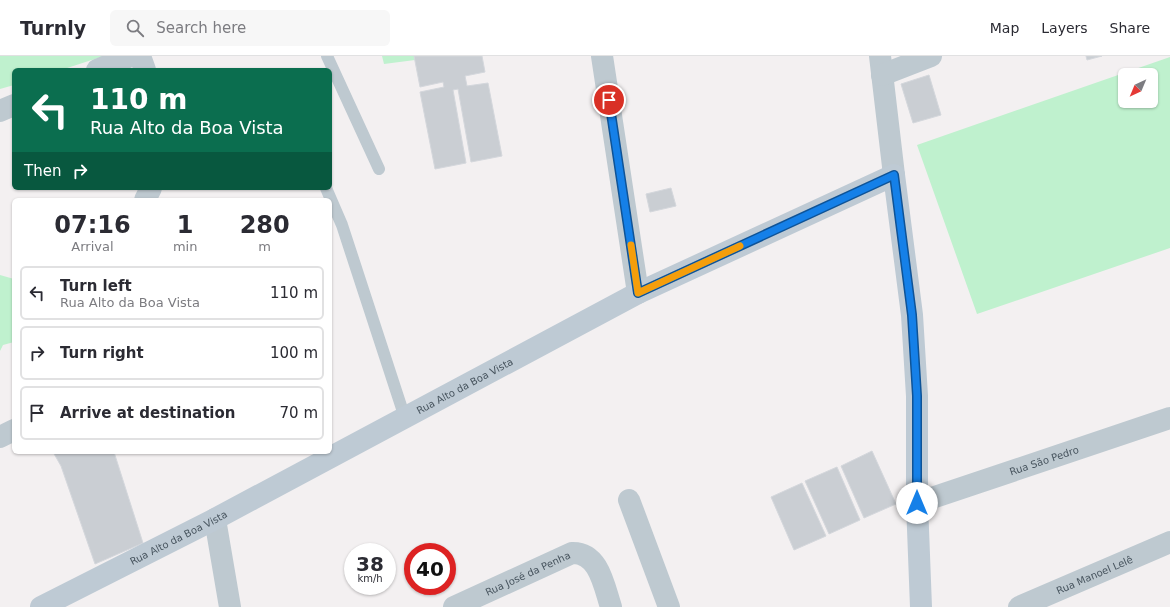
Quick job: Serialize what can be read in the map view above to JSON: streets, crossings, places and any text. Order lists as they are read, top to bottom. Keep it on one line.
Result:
{"streets":{"street":["Rua Alto da Boa Vista","Rua São Pedro","Rua José da Penha","Rua Manoel Lelê"]},"north":"bottom left","page":{"header":"Turnly","search":"Search here","nav":["Map","Layers","Share"],"turn":["110 m","Rua Alto da Boa Vista"],"then":"Then","eta":["07:16","Arrival","1","min","280","m"],"list":[{"name":"Turn left","note":"Rua Alto da Boa Vista","value":"110 m"},{"name":"Turn right","value":"100 m"},{"name":"Arrive at destination","value":"70 m"}],"speed":"38 km/h","limit":"40"}}
